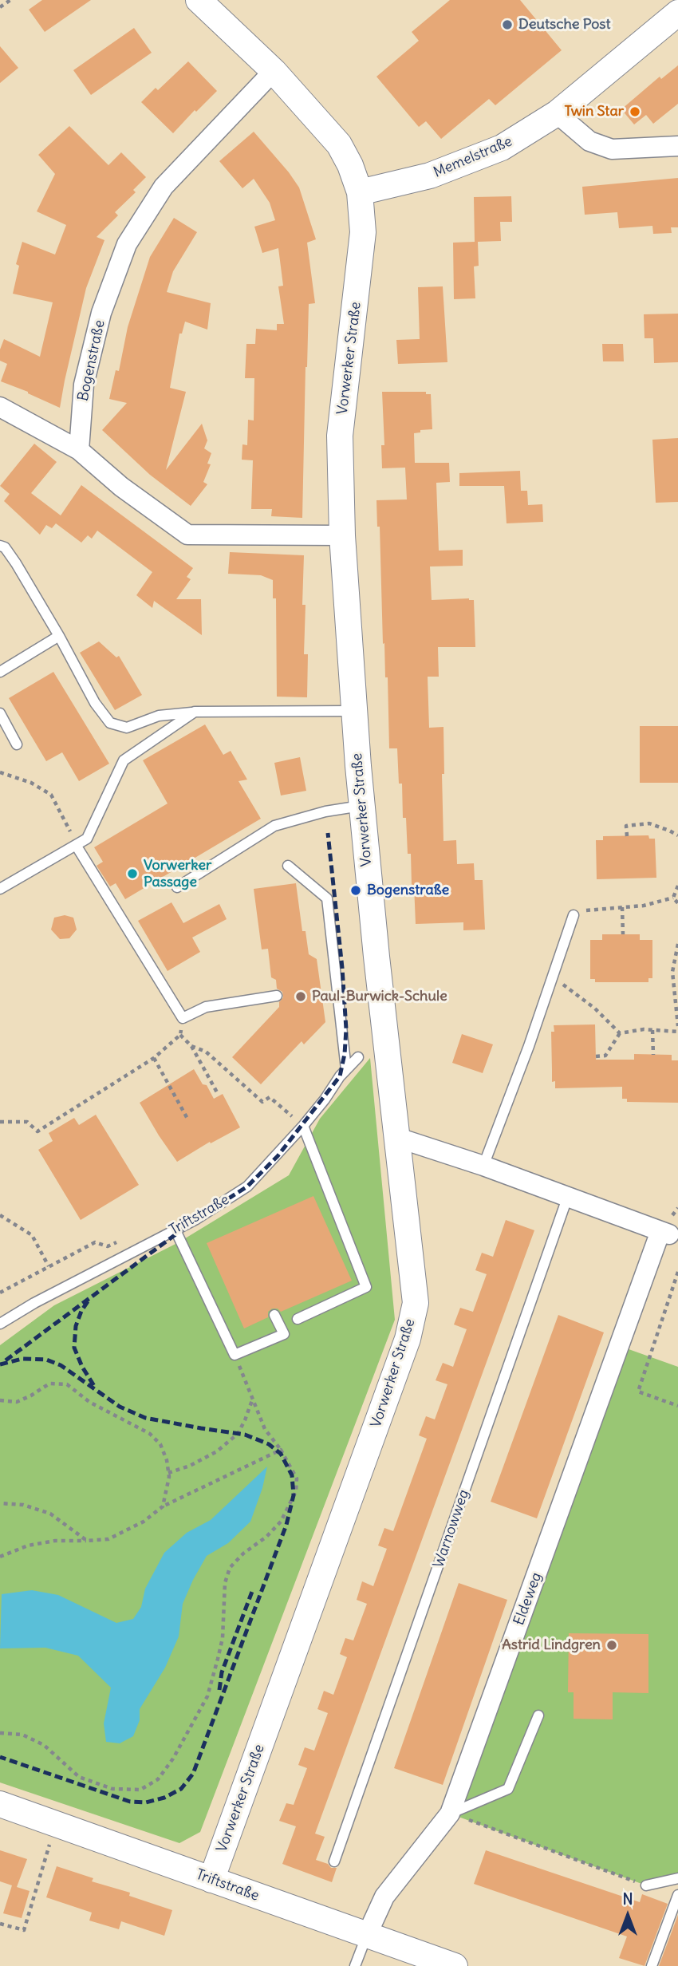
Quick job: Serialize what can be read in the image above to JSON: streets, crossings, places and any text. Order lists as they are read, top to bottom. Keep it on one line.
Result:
{"streets":{"street":["Memelstraße","Vorwerker Straße","Bogenstraße","Triftstraße","Eldeweg"],"lane":["Warnowweg"]},"crossings":[["Memelstraße","Vorwerker Straße"],["Vorwerker Straße","Bogenstraße"],["Vorwerker Straße","Triftstraße"],["Triftstraße","Eldeweg"],["Warnowweg","Eldeweg"]],"places":["Deutsche Post","Twin Star","Vorwerker Passage","Bogenstraße","Paul-Burwick-Schule","Astrid Lindgren"],"north":"top"}
